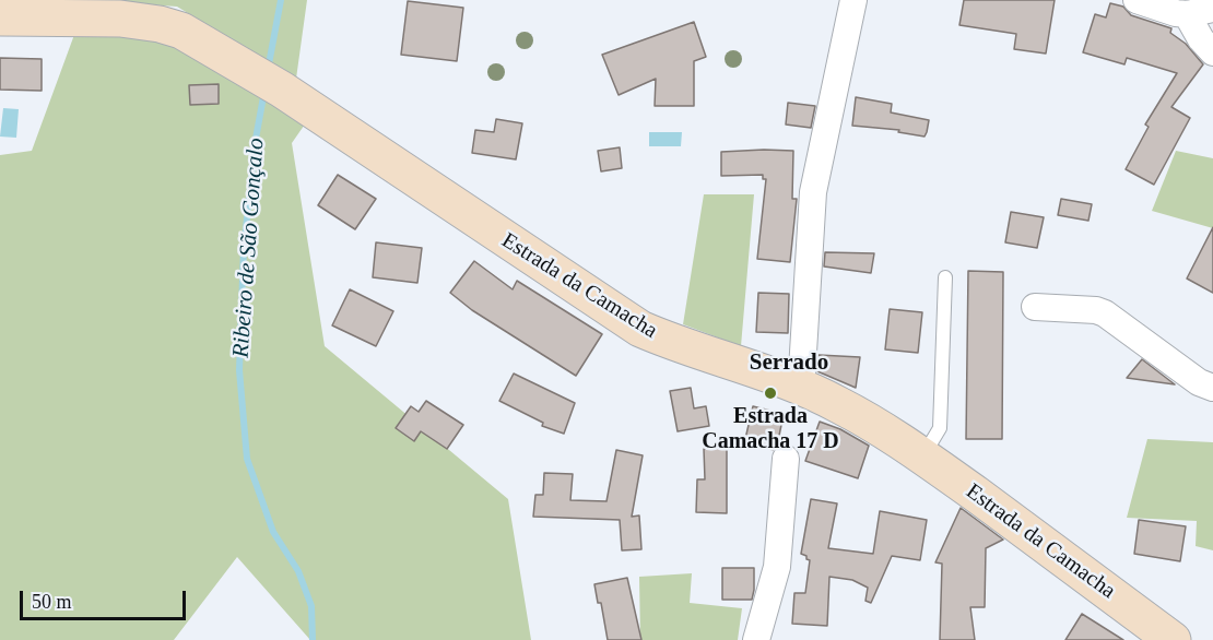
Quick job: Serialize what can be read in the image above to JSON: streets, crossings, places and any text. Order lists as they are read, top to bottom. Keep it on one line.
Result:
{"streets":{"street":["Estrada da Camacha"]},"districts":["Serrado"],"water":["Ribeiro de São Gonçalo"],"places":["Estrada Camacha 17 D"],"scale_bar":"50 m"}
